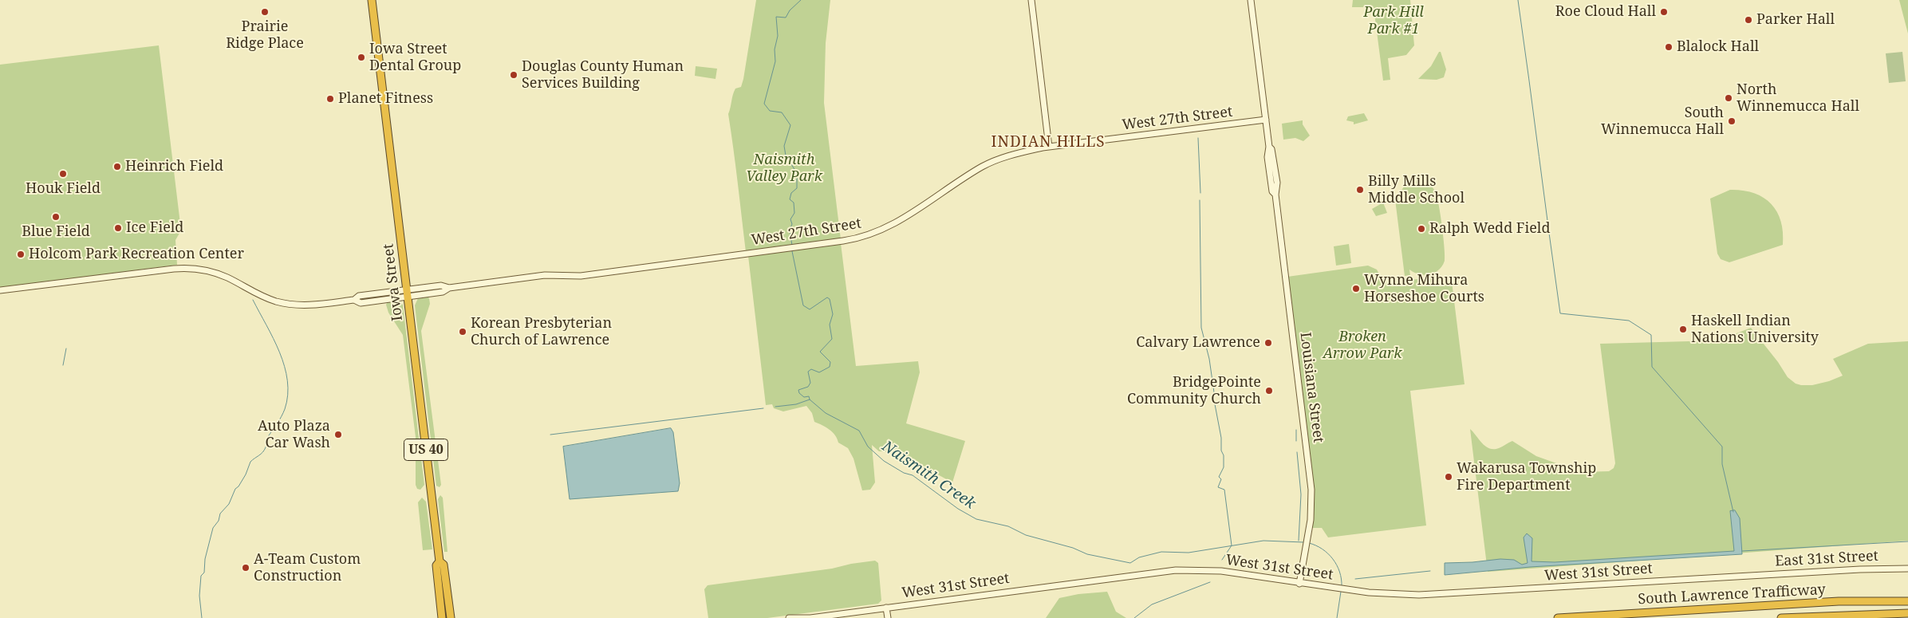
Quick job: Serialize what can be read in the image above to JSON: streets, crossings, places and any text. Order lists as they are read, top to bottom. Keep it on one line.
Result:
{"streets":{"highway":["Iowa Street","US 40","South Lawrence Trafficway"],"main road":["West 27th Street","Louisiana Street","East 31st Street","West 31st Street"]},"crossings":[["West 27th Street","Iowa Street"],["West 27th Street","Louisiana Street"],["Louisiana Street","West 31st Street"],["East 31st Street","West 31st Street"]],"districts":["INDIAN HILLS"],"water":["Naismith Creek"],"parks":["Park Hill Park #1","Naismith Valley Park","Broken Arrow Park"],"places":["Prairie Ridge Place","Roe Cloud Hall","Parker Hall","Blalock Hall","Iowa Street Dental Group","Douglas County Human Services Building","North Winnemucca Hall","Planet Fitness","South Winnemucca Hall","Heinrich Field","Houk Field","Billy Mills Middle School","Blue Field","Ice Field","Ralph Wedd Field","Holcom Park Recreation Center","Wynne Mihura Horseshoe Courts","Haskell Indian Nations University","Korean Presbyterian Church of Lawrence","Calvary Lawrence","BridgePointe Community Church","Auto Plaza Car Wash","Wakarusa Township Fire Department","A-Team Custom Construction"]}
